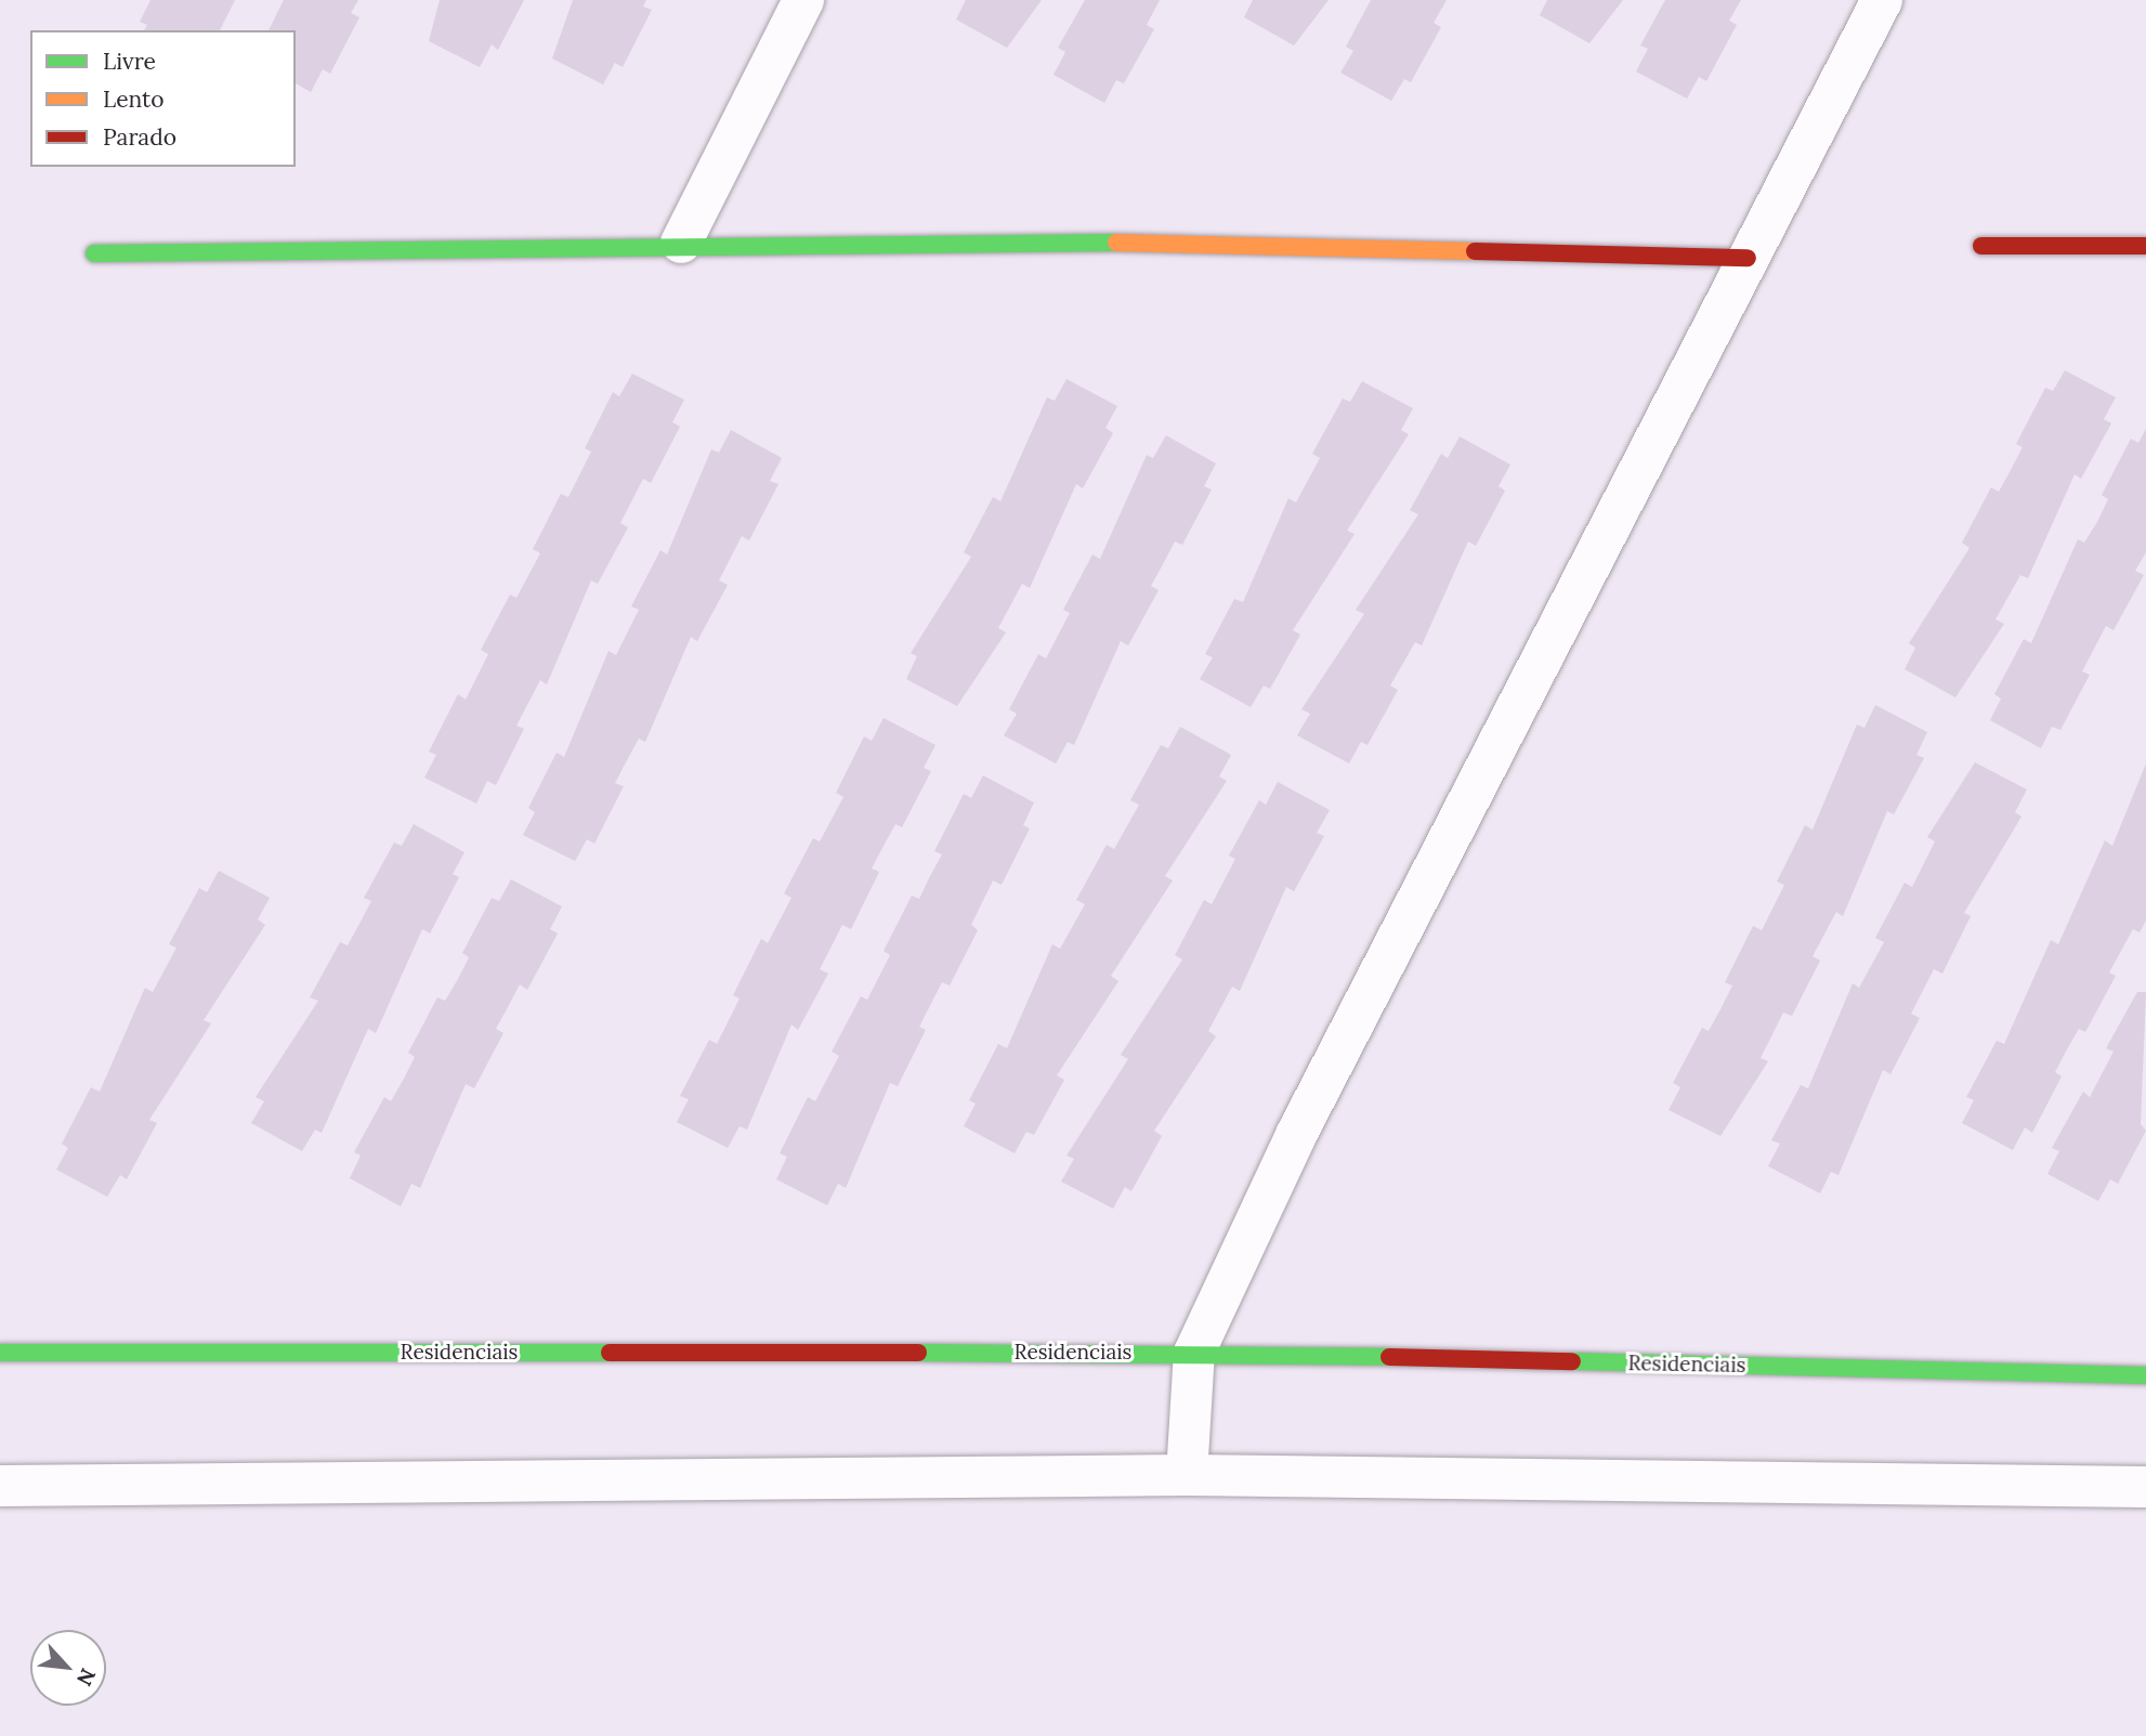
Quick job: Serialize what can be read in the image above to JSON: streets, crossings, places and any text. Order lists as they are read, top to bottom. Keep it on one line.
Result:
{"streets":{"street":["Residenciais"]},"legend":["Livre","Lento","Parado"],"north":"bottom right"}
